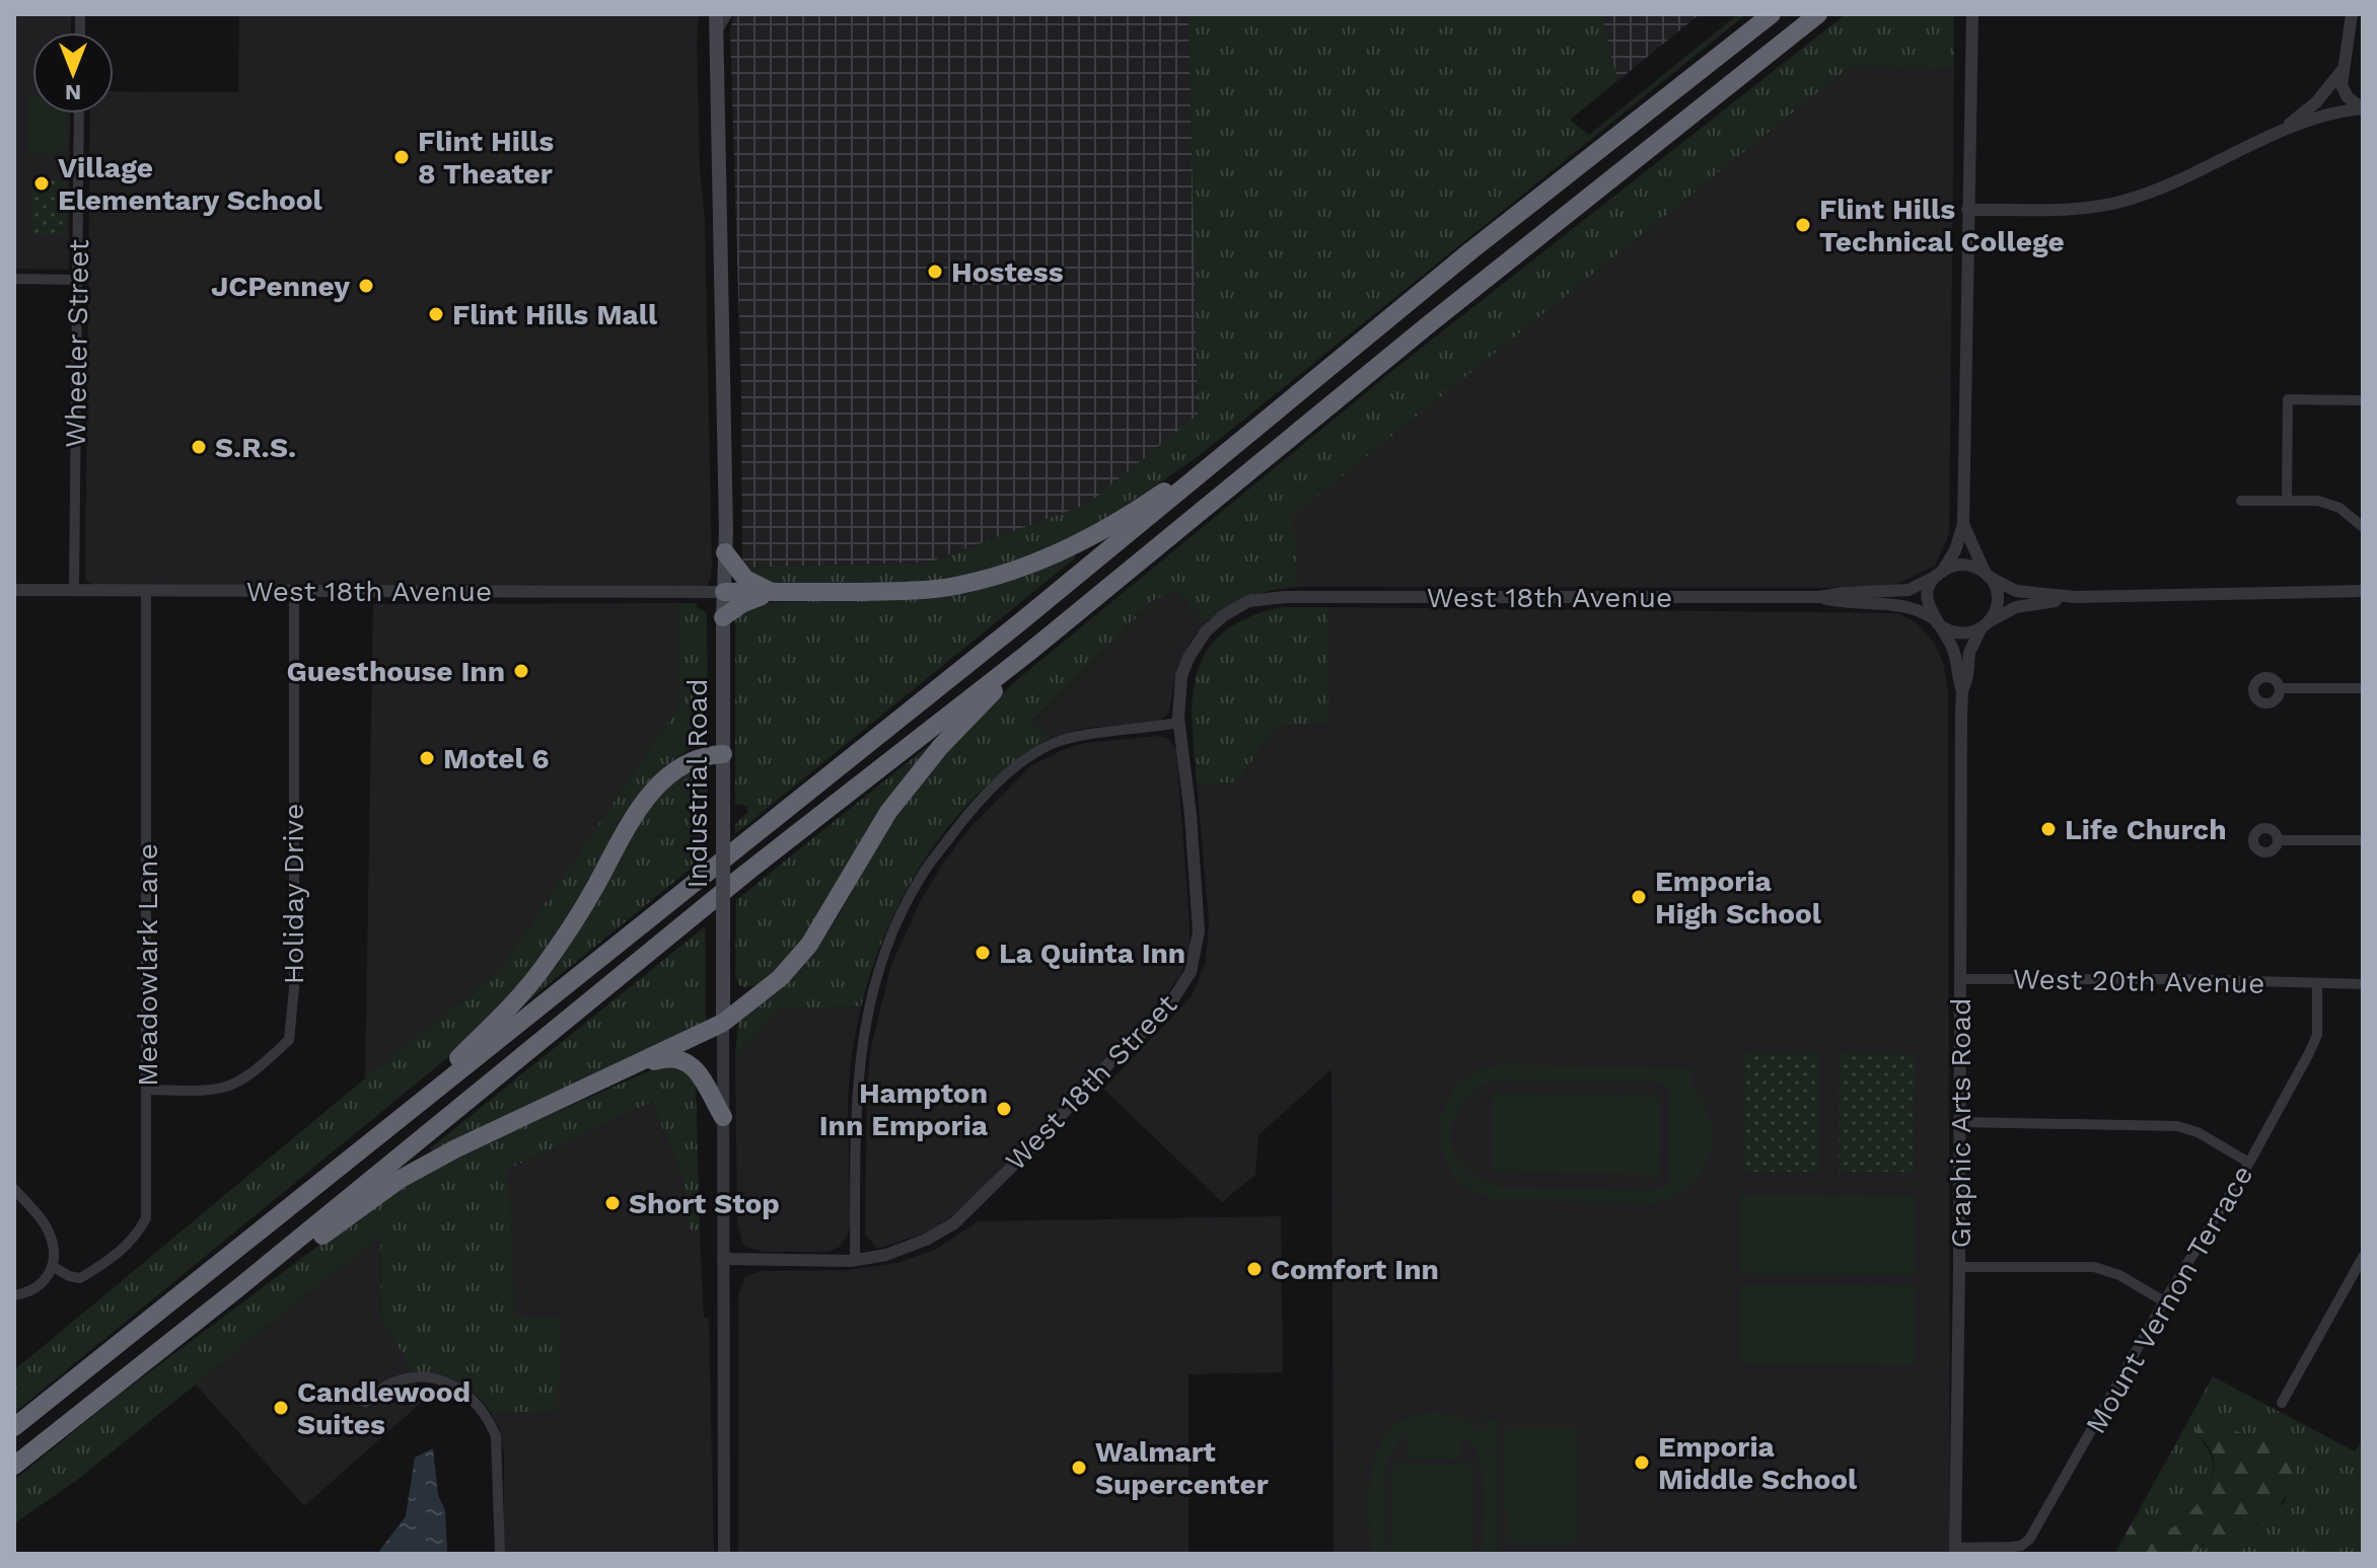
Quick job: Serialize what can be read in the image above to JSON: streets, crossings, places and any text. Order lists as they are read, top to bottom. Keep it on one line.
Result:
{"streets":{"main road":["Industrial Road"],"street":["Wheeler Street","West 18th Avenue","Holiday Drive","Meadowlark Lane","West 20th Avenue","West 18th Street","Graphic Arts Road","Mount Vernon Terrace"]},"crossings":[["Wheeler Street","West 18th Avenue"],["West 18th Avenue","Industrial Road"],["West 18th Avenue","Holiday Drive"],["West 18th Avenue","Meadowlark Lane"],["West 18th Avenue","West 18th Street"],["West 18th Avenue","Graphic Arts Road"],["Industrial Road","West 18th Street"],["Holiday Drive","Meadowlark Lane"],["West 20th Avenue","Graphic Arts Road"],["West 20th Avenue","Mount Vernon Terrace"],["Graphic Arts Road","Mount Vernon Terrace"]],"places":["Flint Hills 8 Theater","Village Elementary School","Flint Hills Technical College","Hostess","JCPenney","Flint Hills Mall","S.R.S.","Guesthouse Inn","Motel 6","Life Church","Emporia High School","La Quinta Inn","Hampton Inn Emporia","Short Stop","Comfort Inn","Candlewood Suites","Emporia Middle School","Walmart Supercenter"],"north":"bottom"}
